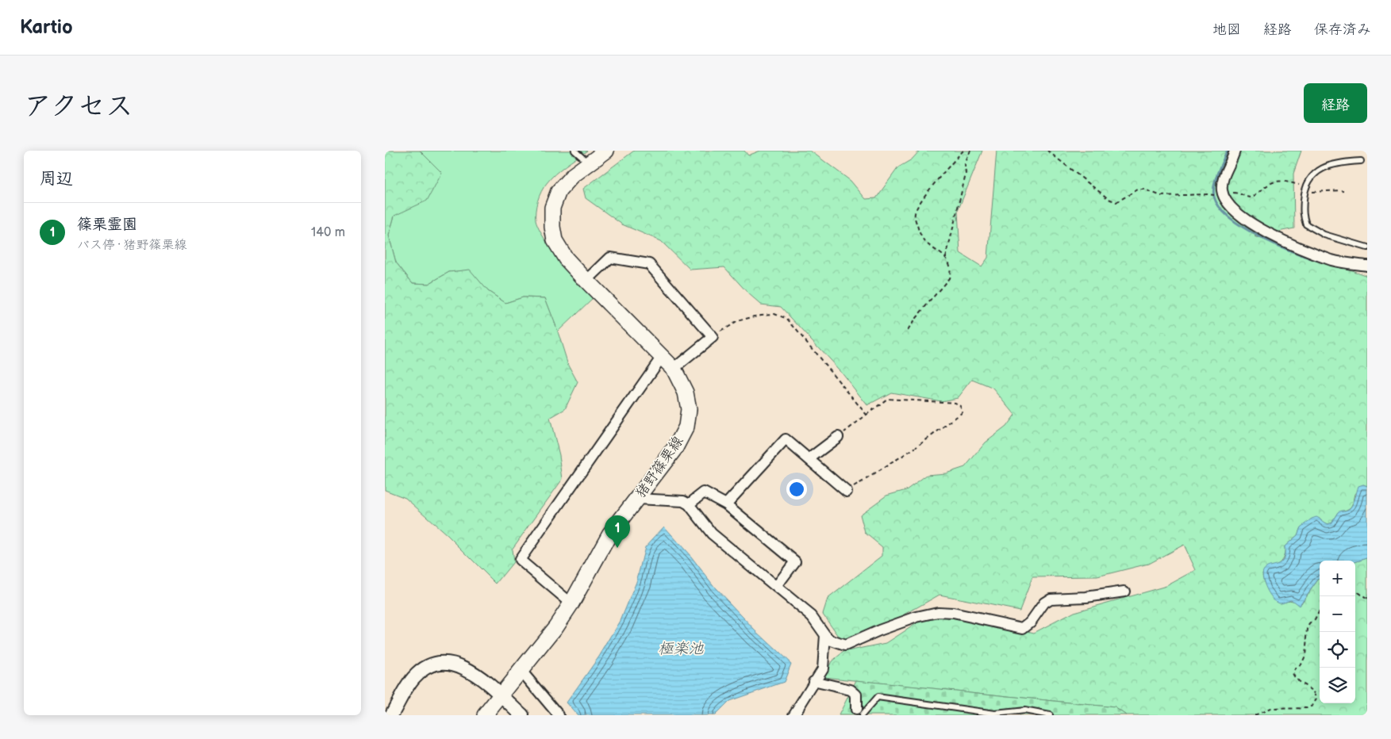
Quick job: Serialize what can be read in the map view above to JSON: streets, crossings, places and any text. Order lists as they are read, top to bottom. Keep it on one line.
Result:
{"streets":{"main road":["猪野篠栗線"]},"water":["極楽池"],"page":{"header":"Kartio","nav":["地図","経路","保存済み"],"title":"アクセス","buttons":"経路","heading":"周辺","list":[{"mark":"1","name":"篠栗霊園","note":"バス停 · 猪野篠栗線","value":"140 m"}],"pins":"1","map_buttons":["+","−"]}}
